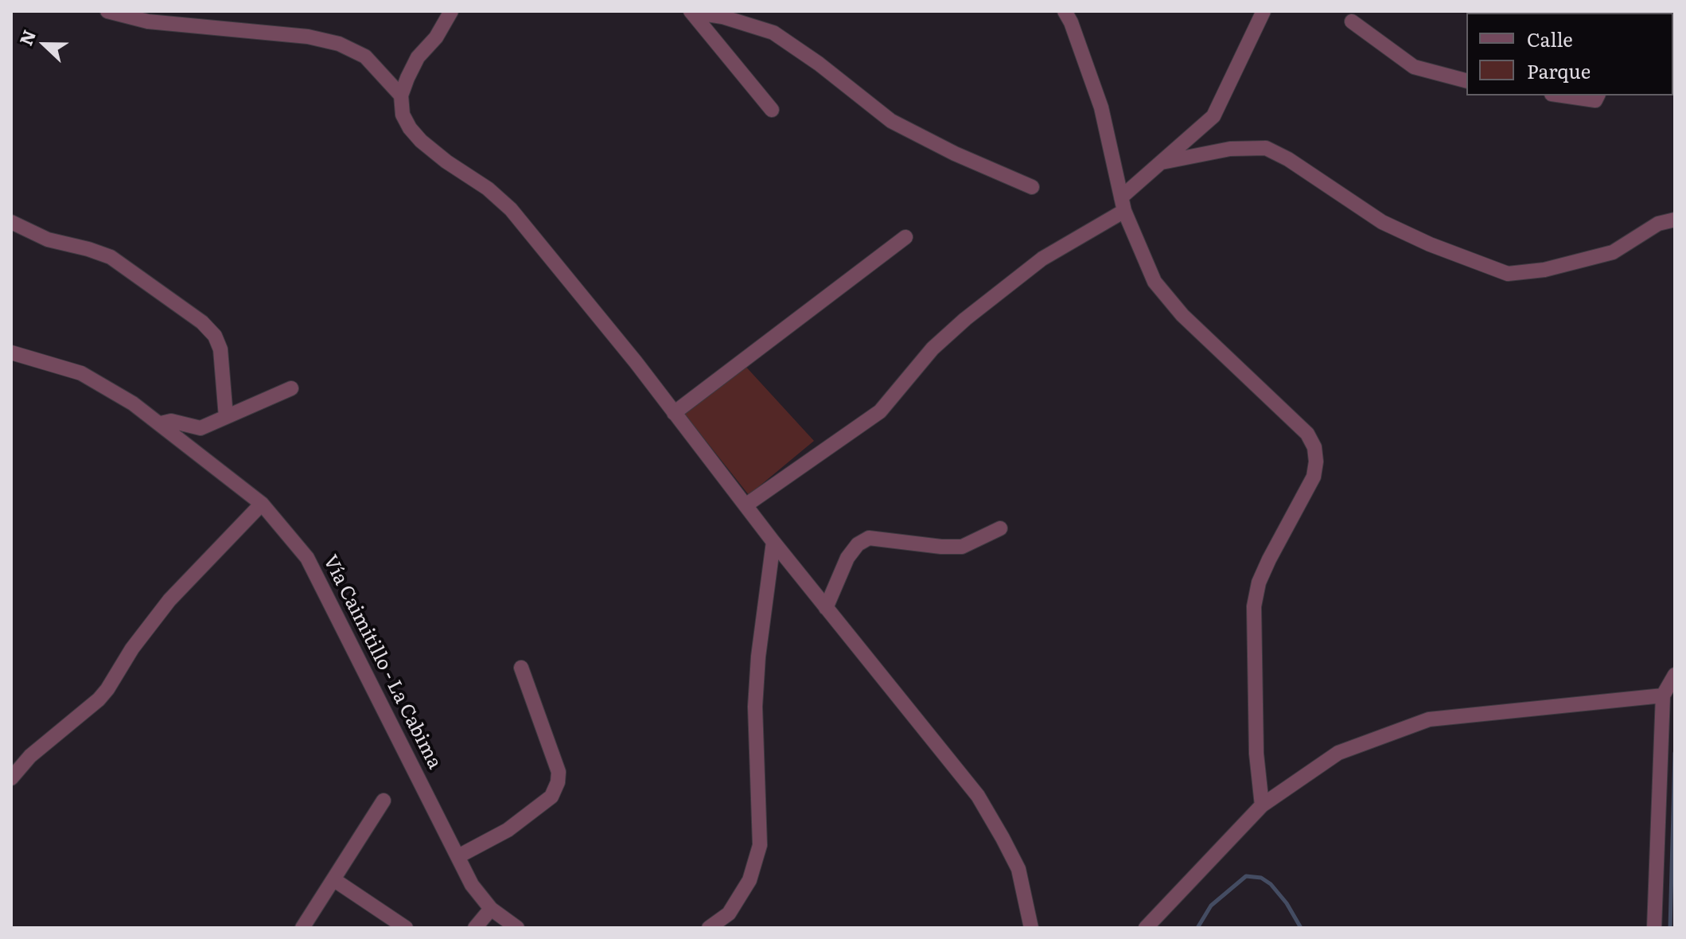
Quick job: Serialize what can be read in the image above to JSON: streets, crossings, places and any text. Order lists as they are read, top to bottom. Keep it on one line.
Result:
{"streets":{"street":["Vía Caimitillo - La Cabima"]},"legend":["Calle","Parque"],"north":"left"}
